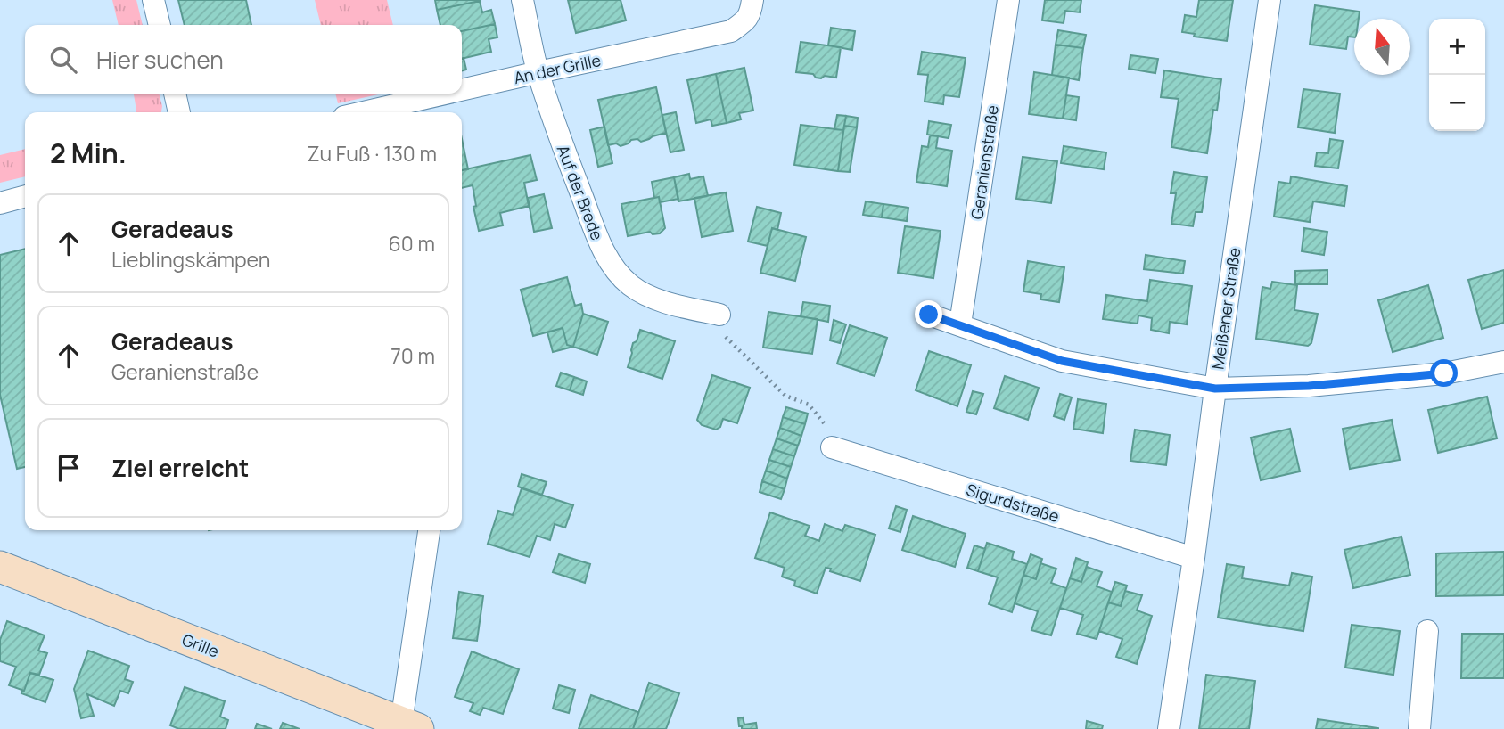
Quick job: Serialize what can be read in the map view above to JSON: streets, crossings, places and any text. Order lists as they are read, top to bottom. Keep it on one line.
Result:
{"streets":{"main road":["Grille"],"street":["An der Grille","Geranienstraße","Auf der Brede","Meißener Straße","Sigurdstraße"]},"crossings":[["An der Grille","Auf der Brede"],["Meißener Straße","Sigurdstraße"]],"north":"top","page":{"map_buttons":["+","−"],"search":"Hier suchen","heading":["2 Min.","Zu Fuß · 130 m"],"list":[["Geradeaus","Lieblingskämpen","60 m"],["Geradeaus","Geranienstraße","70 m"],"Ziel erreicht"]}}
